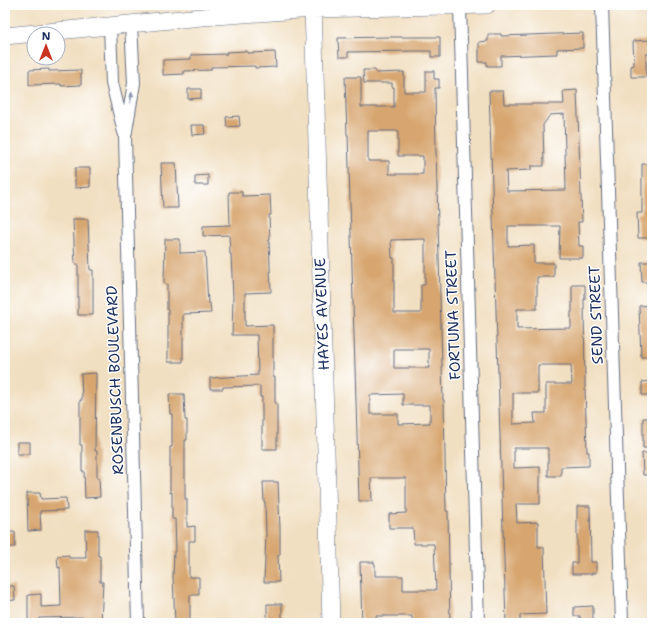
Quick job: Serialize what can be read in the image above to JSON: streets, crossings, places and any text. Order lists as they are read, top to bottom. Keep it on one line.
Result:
{"streets":{"street":["HAYES AVENUE","FORTUNA STREET","SEND STREET","ROSENBUSCH BOULEVARD"]},"north":"top"}
